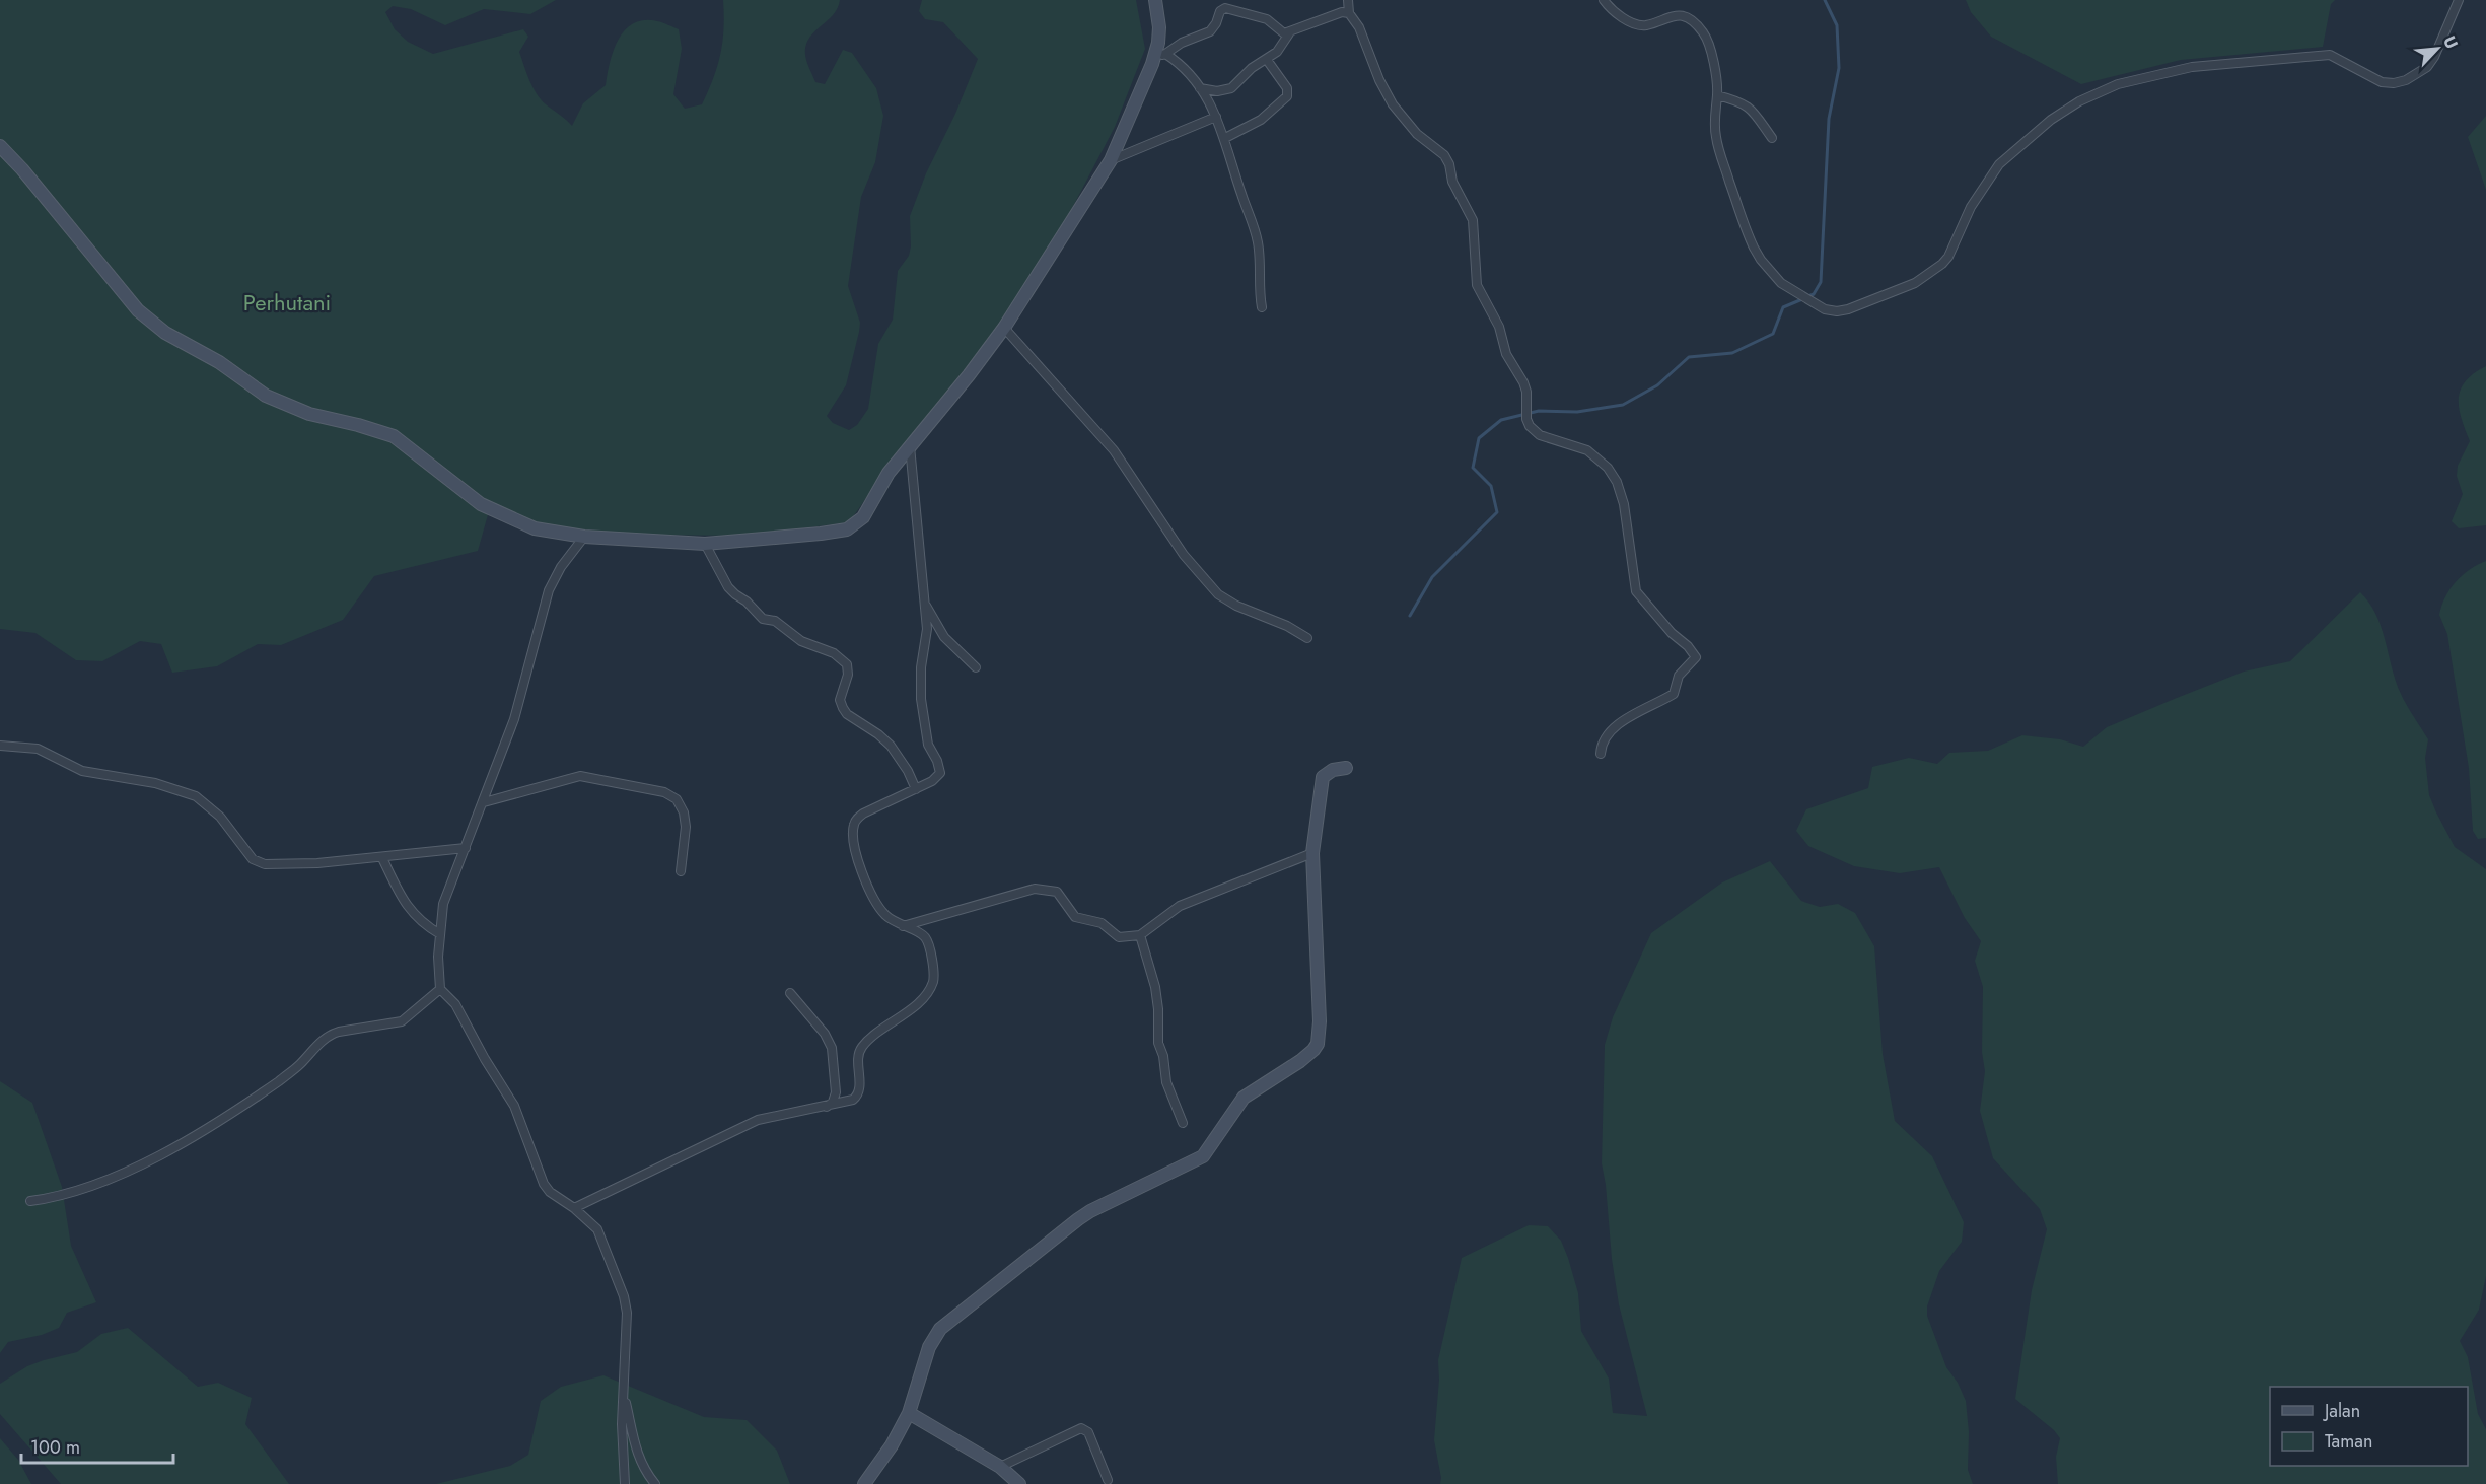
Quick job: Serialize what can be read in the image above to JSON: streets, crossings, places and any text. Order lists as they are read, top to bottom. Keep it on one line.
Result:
{"parks":["Perhutani"],"legend":["Jalan","Taman"],"scale_bar":"100 m","north":"top right"}
